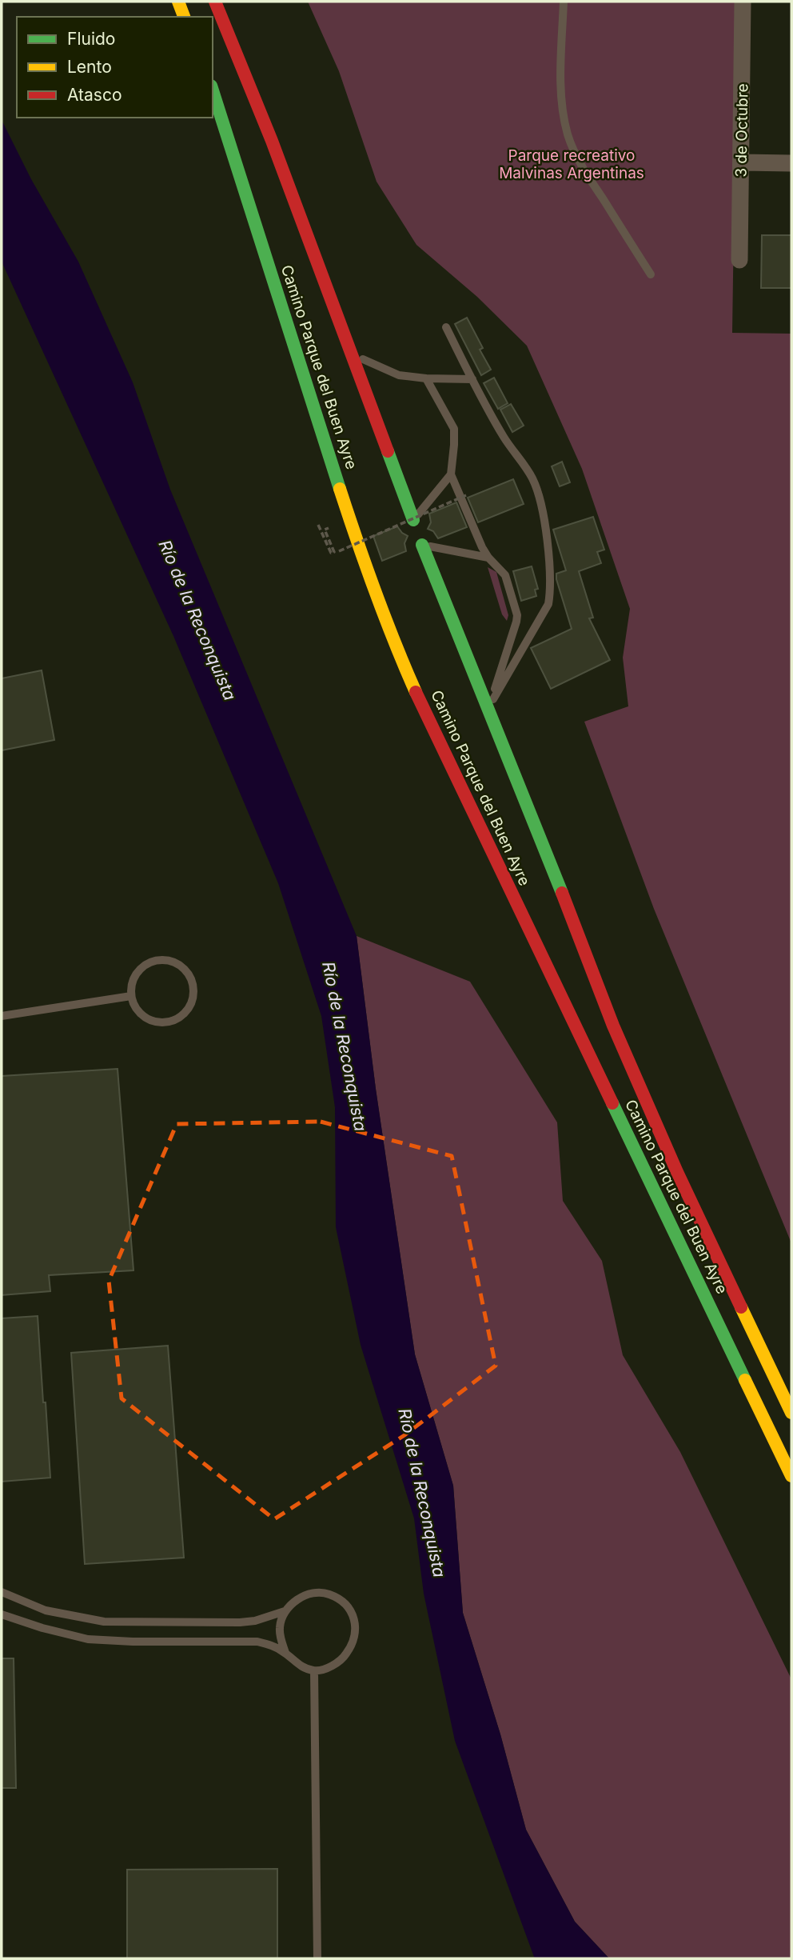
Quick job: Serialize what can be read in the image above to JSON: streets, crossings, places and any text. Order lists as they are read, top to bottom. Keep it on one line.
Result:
{"streets":{"highway":["Camino Parque del Buen Ayre"],"street":["3 de Octubre"]},"water":["Río de la Reconquista"],"parks":["Parque recreativo Malvinas Argentinas"],"legend":["Fluido","Lento","Atasco"]}
